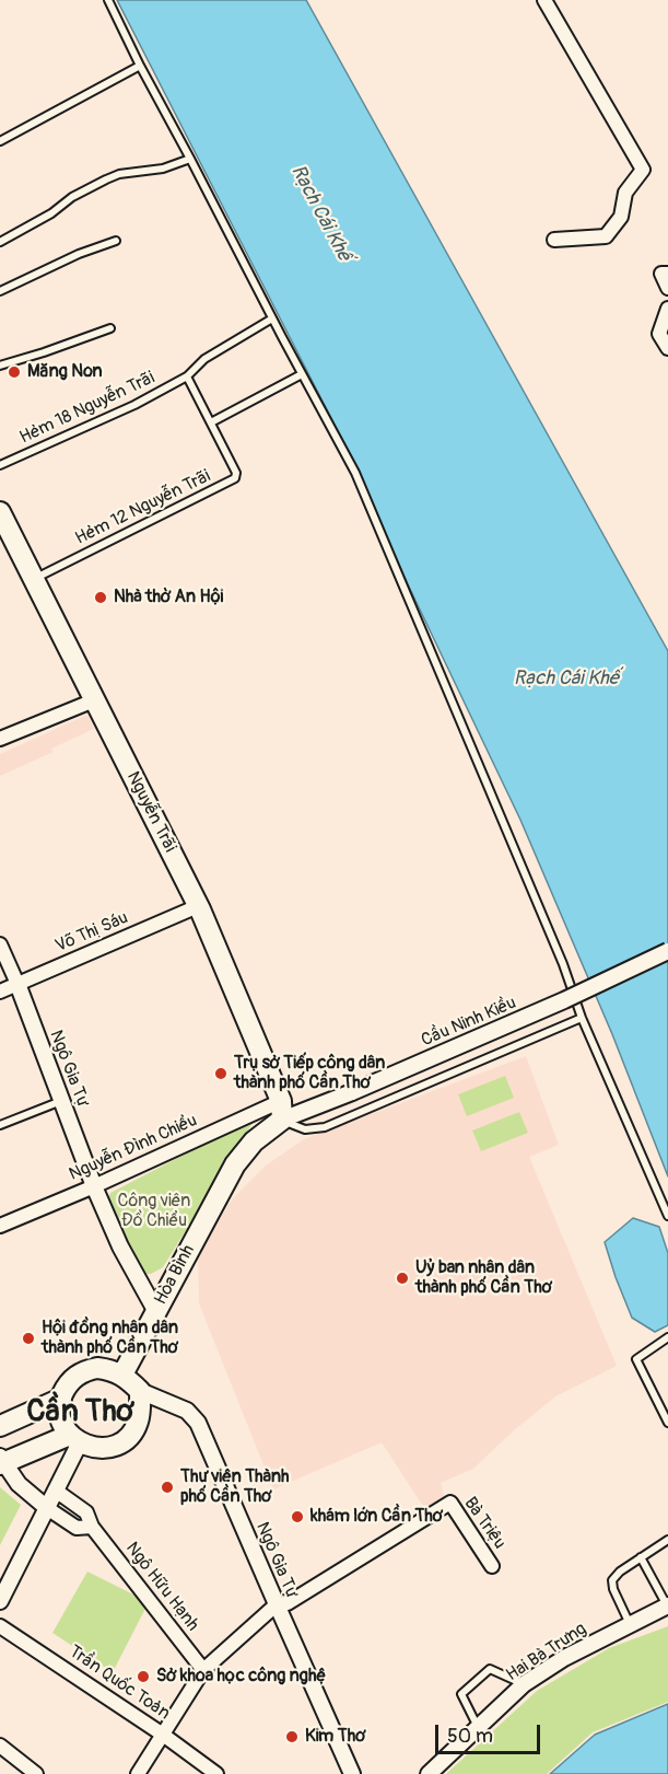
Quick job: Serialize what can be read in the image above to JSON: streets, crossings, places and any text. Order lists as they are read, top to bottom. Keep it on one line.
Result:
{"streets":{"main road":["Nguyễn Trãi","Hòa Bình"],"street":["Võ Thị Sáu","Cầu Ninh Kiều","Ngô Gia Tự","Nguyễn Đình Chiểu","Bà Triệu","Ngô Hữu Hạnh","Hai Bà Trưng","Trần Quốc Toản"],"lane":["Hẻm 18 Nguyễn Trãi","Hẻm 12 Nguyễn Trãi"]},"crossings":[["Hẻm 18 Nguyễn Trãi","Hẻm 12 Nguyễn Trãi"],["Hẻm 12 Nguyễn Trãi","Nguyễn Trãi"],["Nguyễn Trãi","Võ Thị Sáu"],["Nguyễn Trãi","Cầu Ninh Kiều"],["Nguyễn Trãi","Nguyễn Đình Chiểu"],["Nguyễn Trãi","Hòa Bình"],["Võ Thị Sáu","Ngô Gia Tự"],["Cầu Ninh Kiều","Nguyễn Đình Chiểu"],["Cầu Ninh Kiều","Hòa Bình"],["Ngô Gia Tự","Nguyễn Đình Chiểu"],["Ngô Gia Tự","Hòa Bình"],["Ngô Gia Tự","Bà Triệu"],["Nguyễn Đình Chiểu","Hòa Bình"]],"districts":["Cần Thơ"],"water":["Rạch Cái Khế"],"parks":["Công viên Đồ Chiểu"],"places":["Măng Non","Nhà thờ An Hội","Trụ sở Tiếp công dân thành phố Cần Thơ","Uỷ ban nhân dân thành phố Cần Thơ","Hội đồng nhân dân thành phố Cần Thơ","Thư viện Thành phố Cần Thơ","khám lớn Cần Thơ","Sở khoa học công nghệ","Kim Thơ"],"scale_bar":"50 m"}
